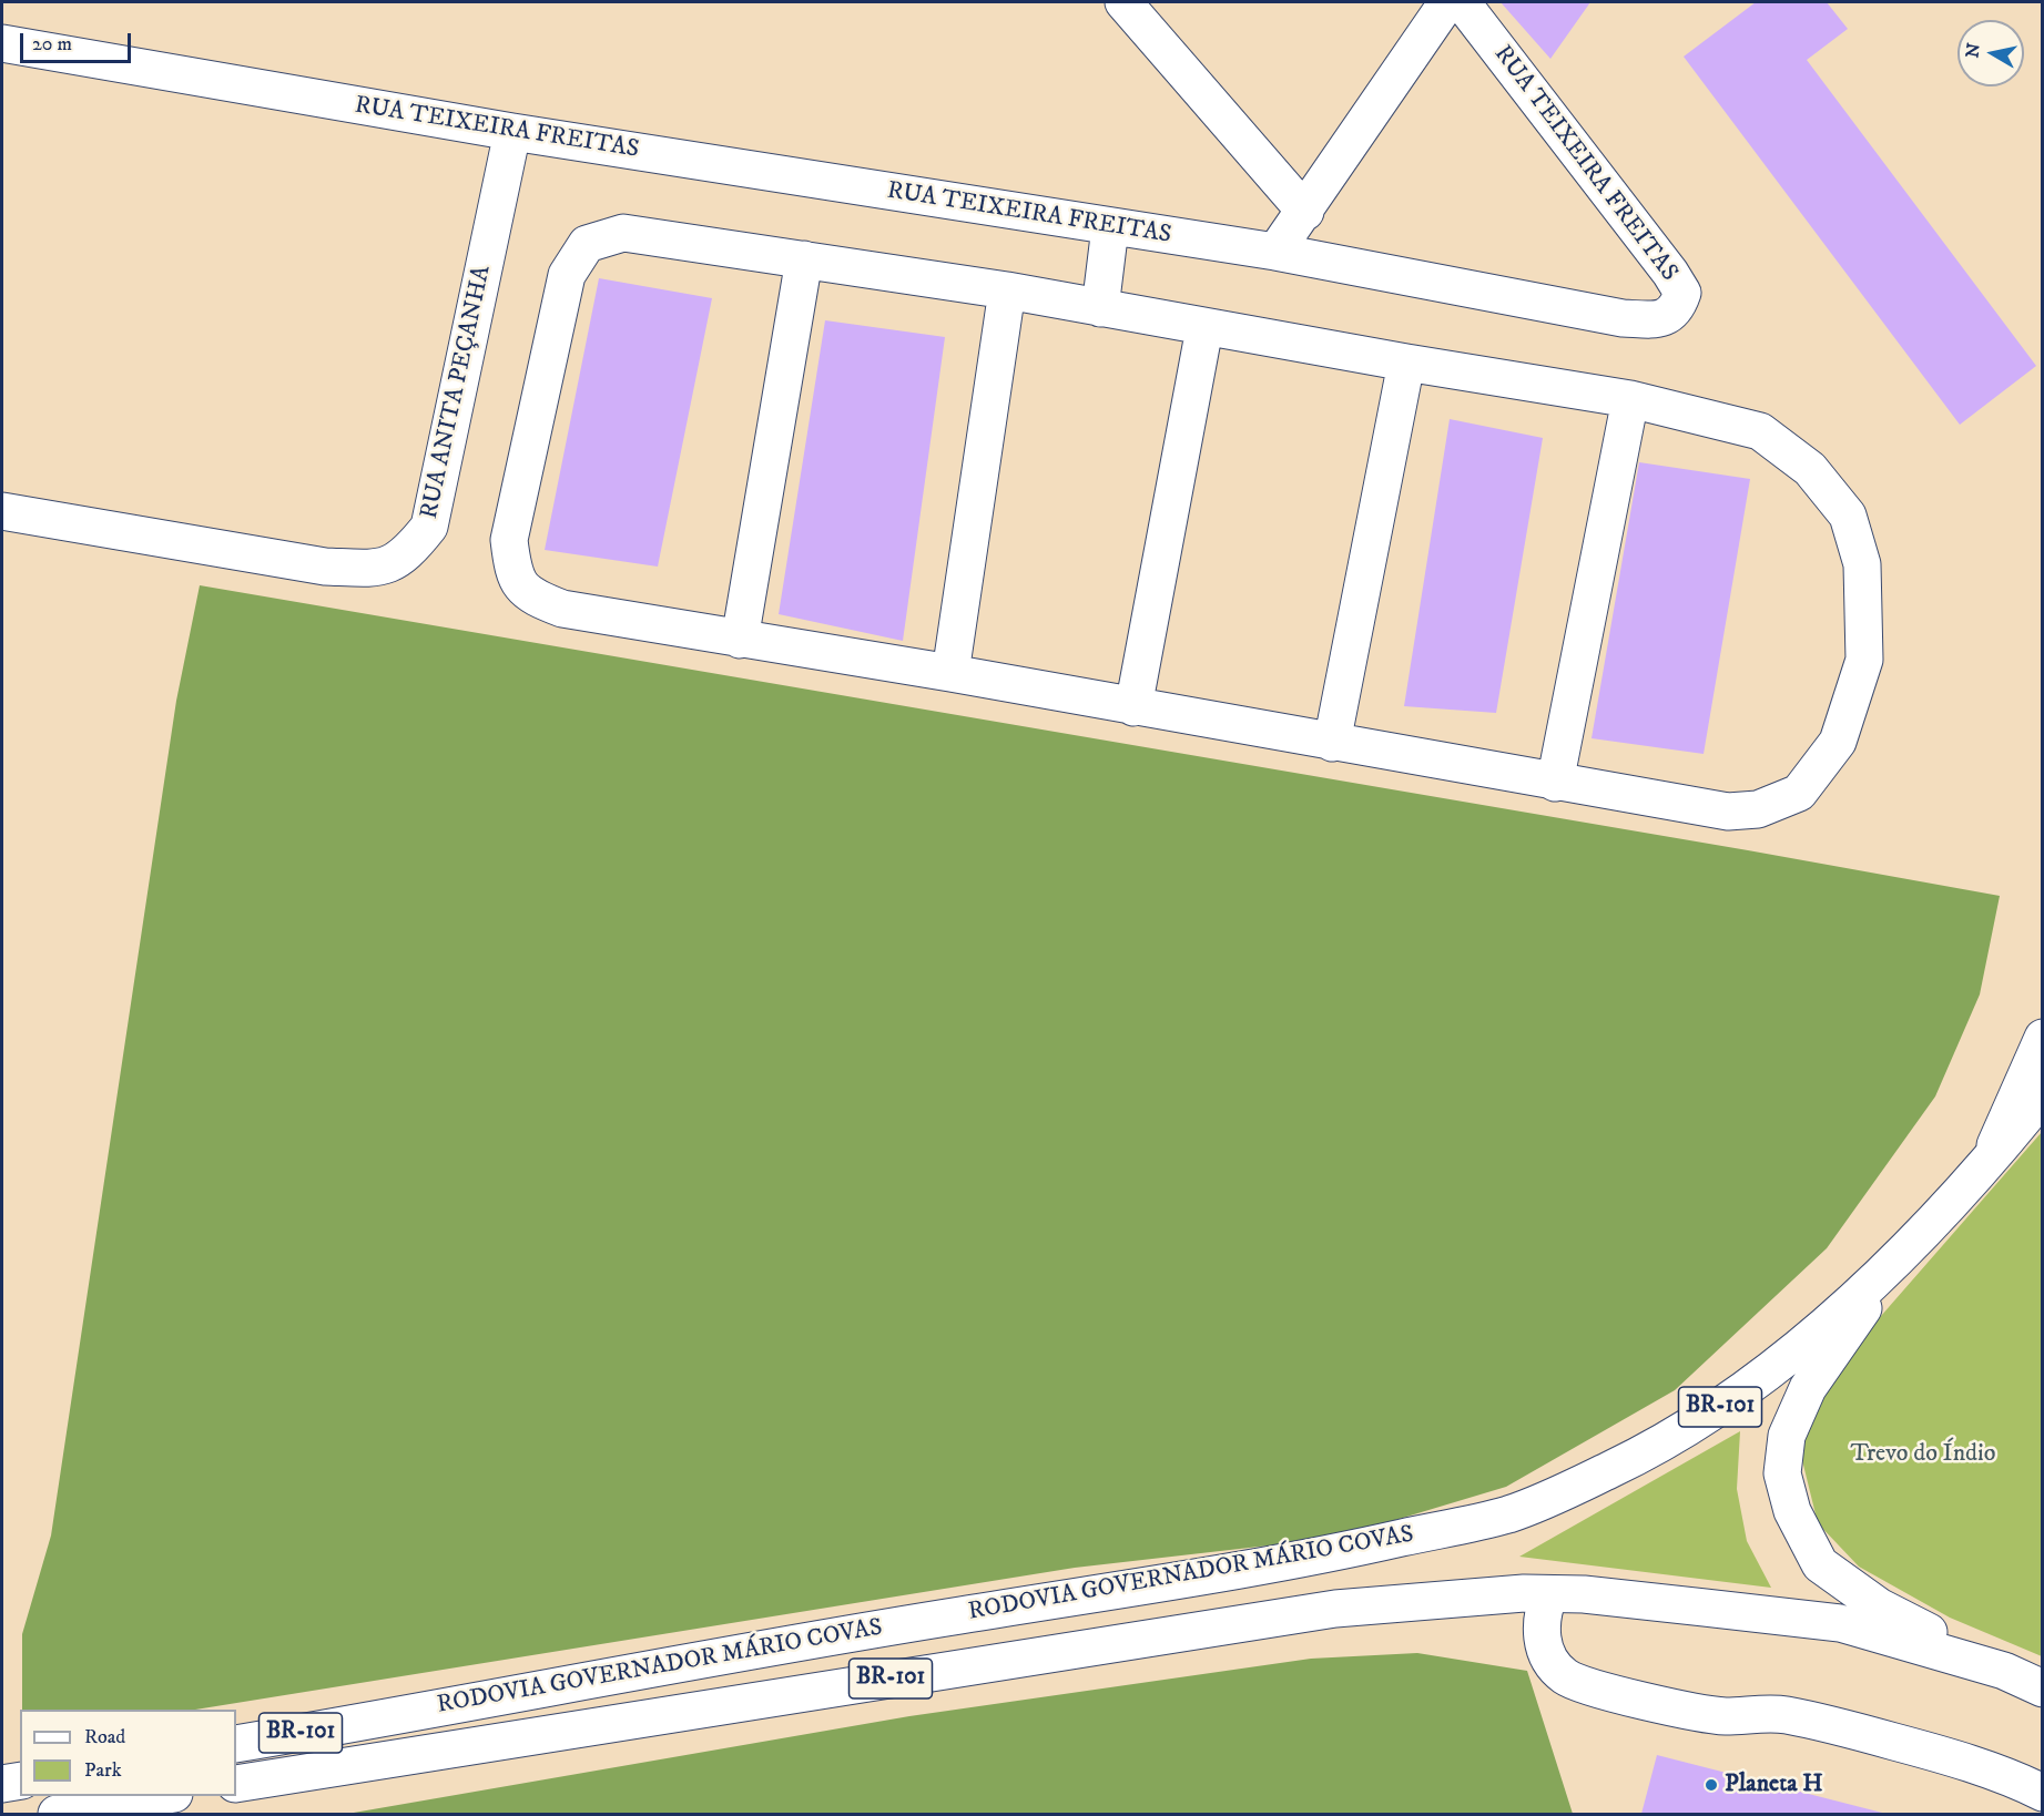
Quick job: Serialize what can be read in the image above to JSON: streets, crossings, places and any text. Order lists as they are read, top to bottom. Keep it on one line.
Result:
{"streets":{"main road":["RUA TEIXEIRA FREITAS","RUA ANITA PEÇANHA","BR-101","RODOVIA GOVERNADOR MÁRIO COVAS"]},"crossings":[["RUA TEIXEIRA FREITAS","RUA ANITA PEÇANHA"]],"parks":["Trevo do Índio"],"places":["Planeta H"],"legend":["Road","Park"],"scale_bar":"20 m","north":"left"}
